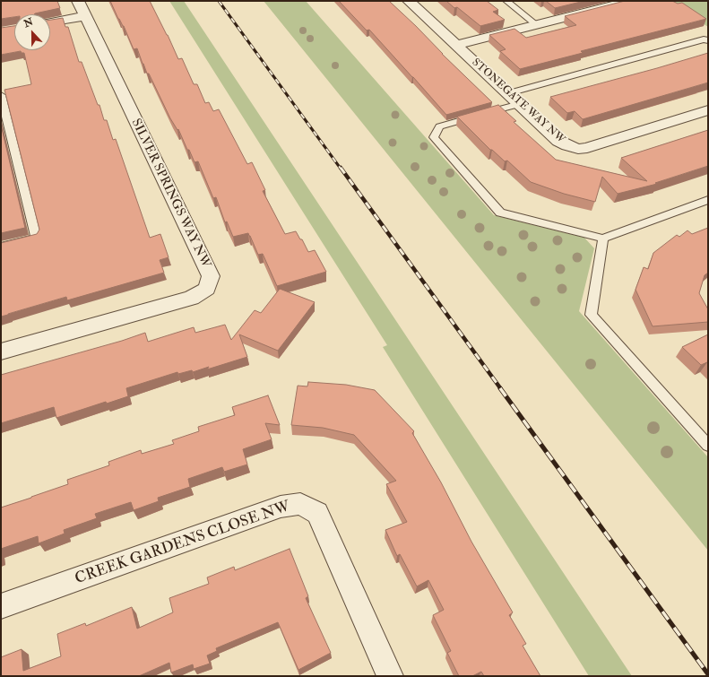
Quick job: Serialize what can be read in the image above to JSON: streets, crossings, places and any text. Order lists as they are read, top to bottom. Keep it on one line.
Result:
{"streets":{"street":["STONEGATE WAY NW","SILVER SPRINGS WAY NW","CREEK GARDENS CLOSE NW"]},"north":"top"}
